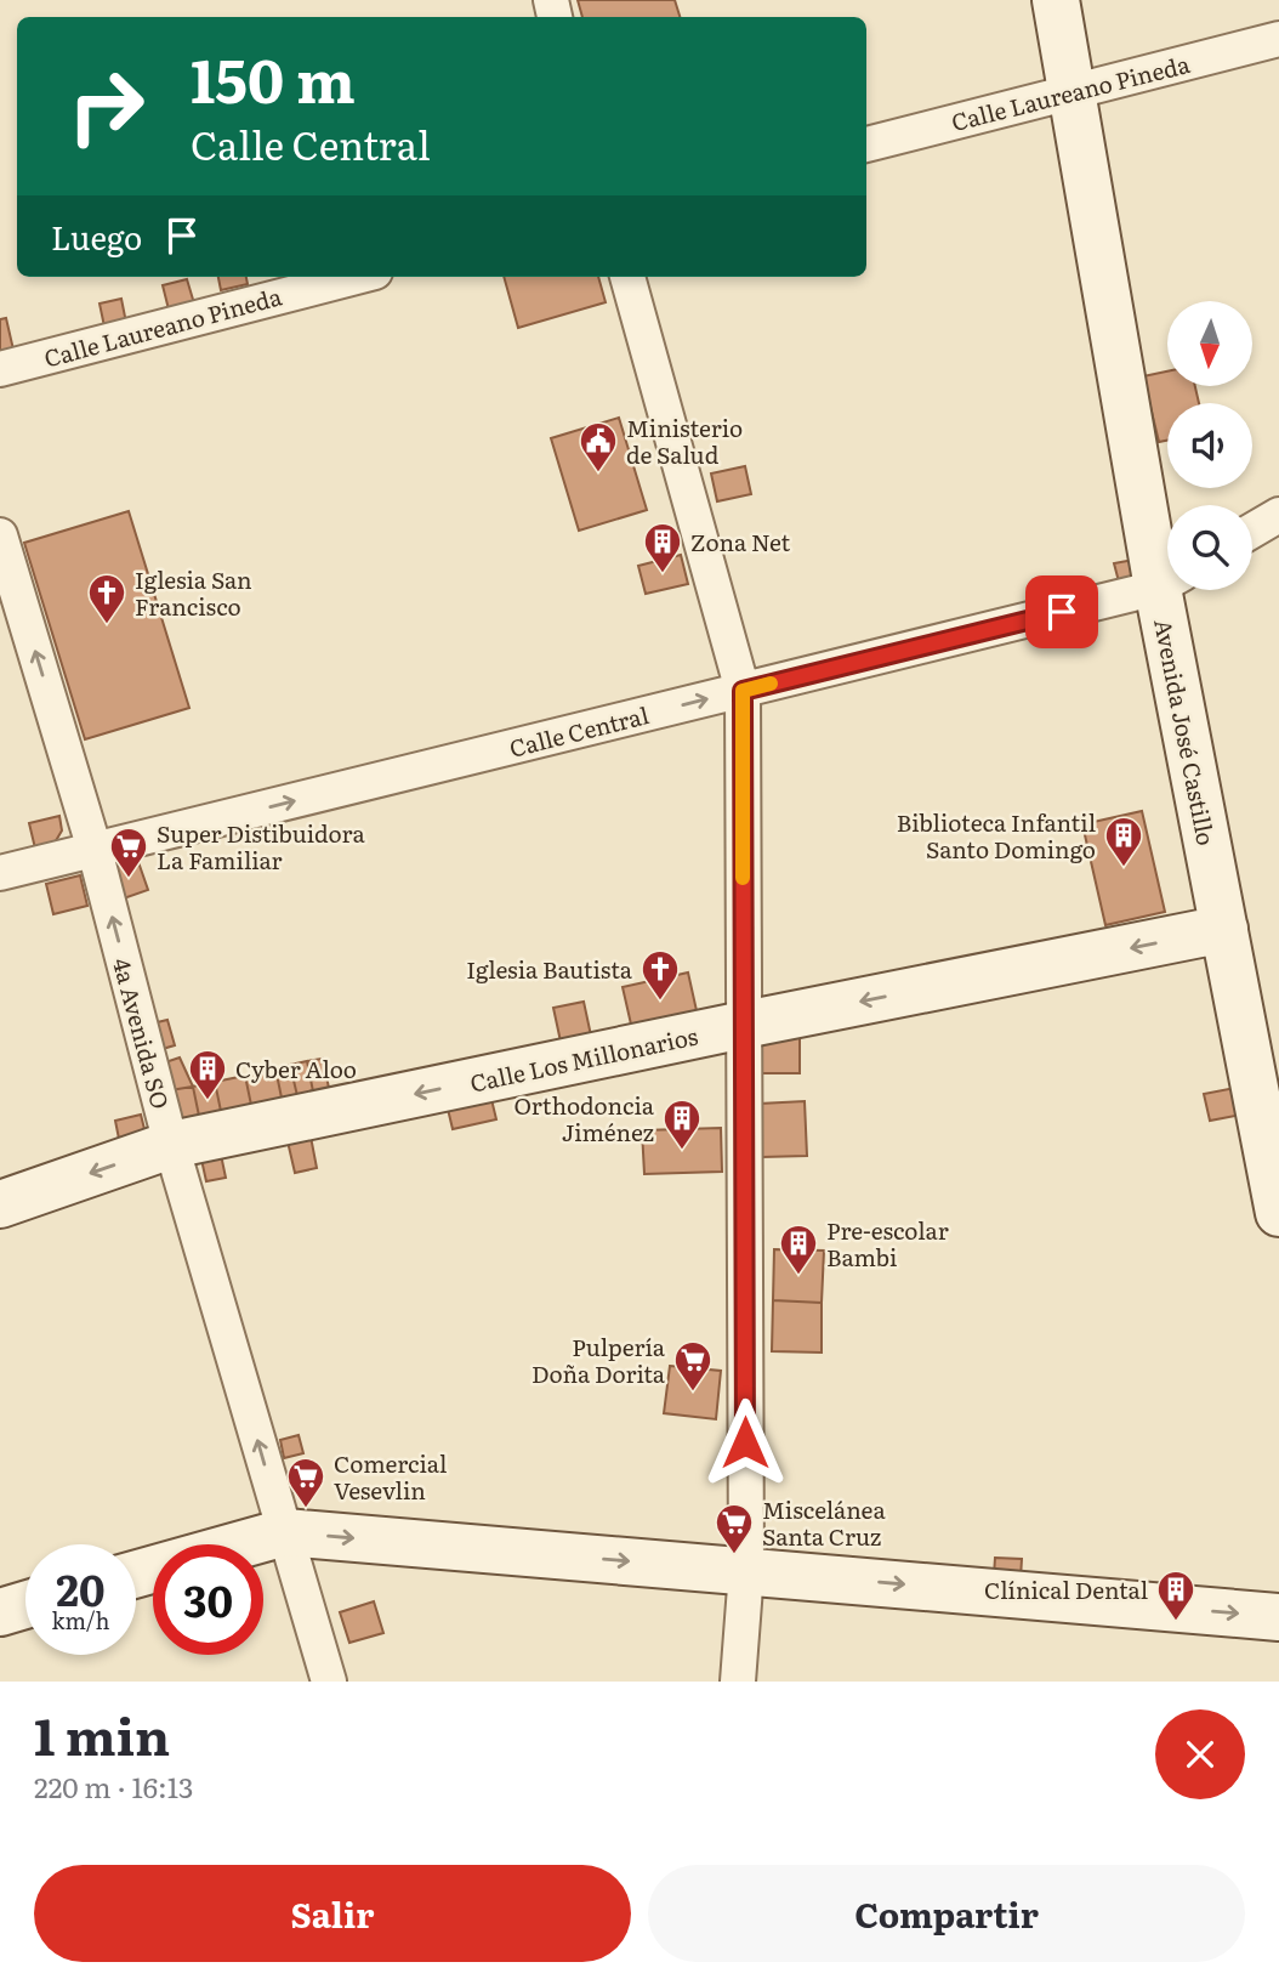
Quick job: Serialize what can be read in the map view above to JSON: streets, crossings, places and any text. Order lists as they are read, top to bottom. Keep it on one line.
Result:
{"streets":{"street":["Calle Laureano Pineda","Calle Central","Avenida José Castillo","4a Avenida SO","Calle Los Millonarios"]},"crossings":[["Calle Laureano Pineda","Avenida José Castillo"],["Calle Central","4a Avenida SO"],["Avenida José Castillo","Calle Los Millonarios"],["4a Avenida SO","Calle Los Millonarios"]],"one_way":["Calle Central","4a Avenida SO","Calle Los Millonarios"],"places":{"public building":["Ministerio de Salud"],"building":["Zona Net","Biblioteca Infantil Santo Domingo","Cyber Aloo","Orthodoncia Jiménez","Pre-escolar Bambi","Clínical Dental"],"church":["Iglesia San Francisco","Iglesia Bautista"],"supermarket":["Super Distibuidora La Familiar","Pulpería Doña Dorita","Comercial Vesevlin","Miscelánea Santa Cruz"]},"north":"bottom","page":{"turn":["150 m","Calle Central"],"then":"Luego","speed":"20 km/h","limit":"30","heading":["1 min","220 m · 16:13"],"buttons":["Salir","Compartir"]}}
